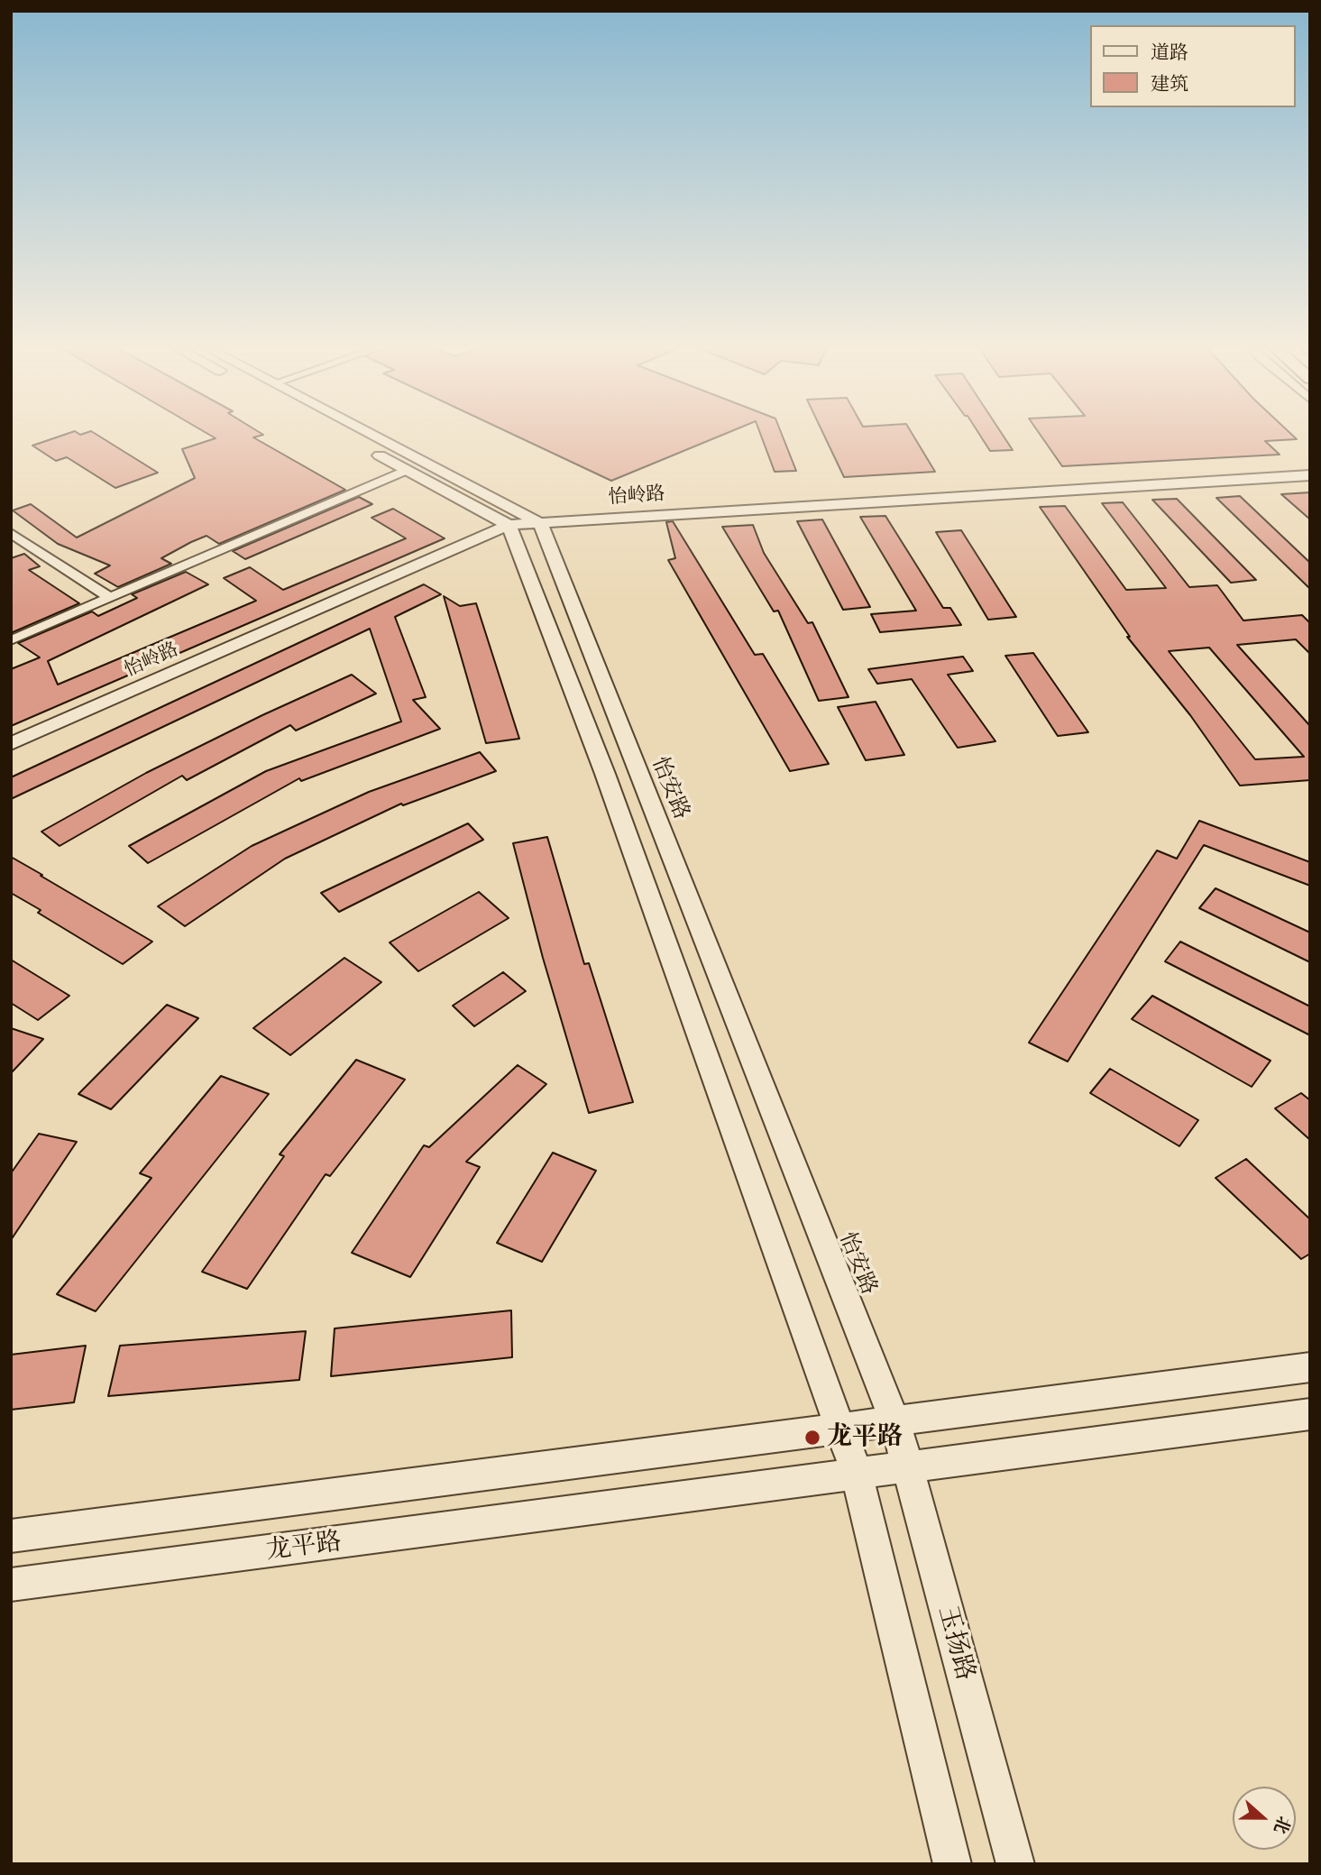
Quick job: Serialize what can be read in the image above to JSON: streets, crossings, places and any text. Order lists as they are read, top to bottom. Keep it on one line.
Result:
{"streets":{"street":["怡岭路","怡安路","龙平路","玉扬路"]},"crossings":[["怡岭路","怡安路"],["怡安路","玉扬路"],["龙平路","玉扬路"]],"places":["龙平路"],"legend":["道路","建筑"],"north":"right"}
